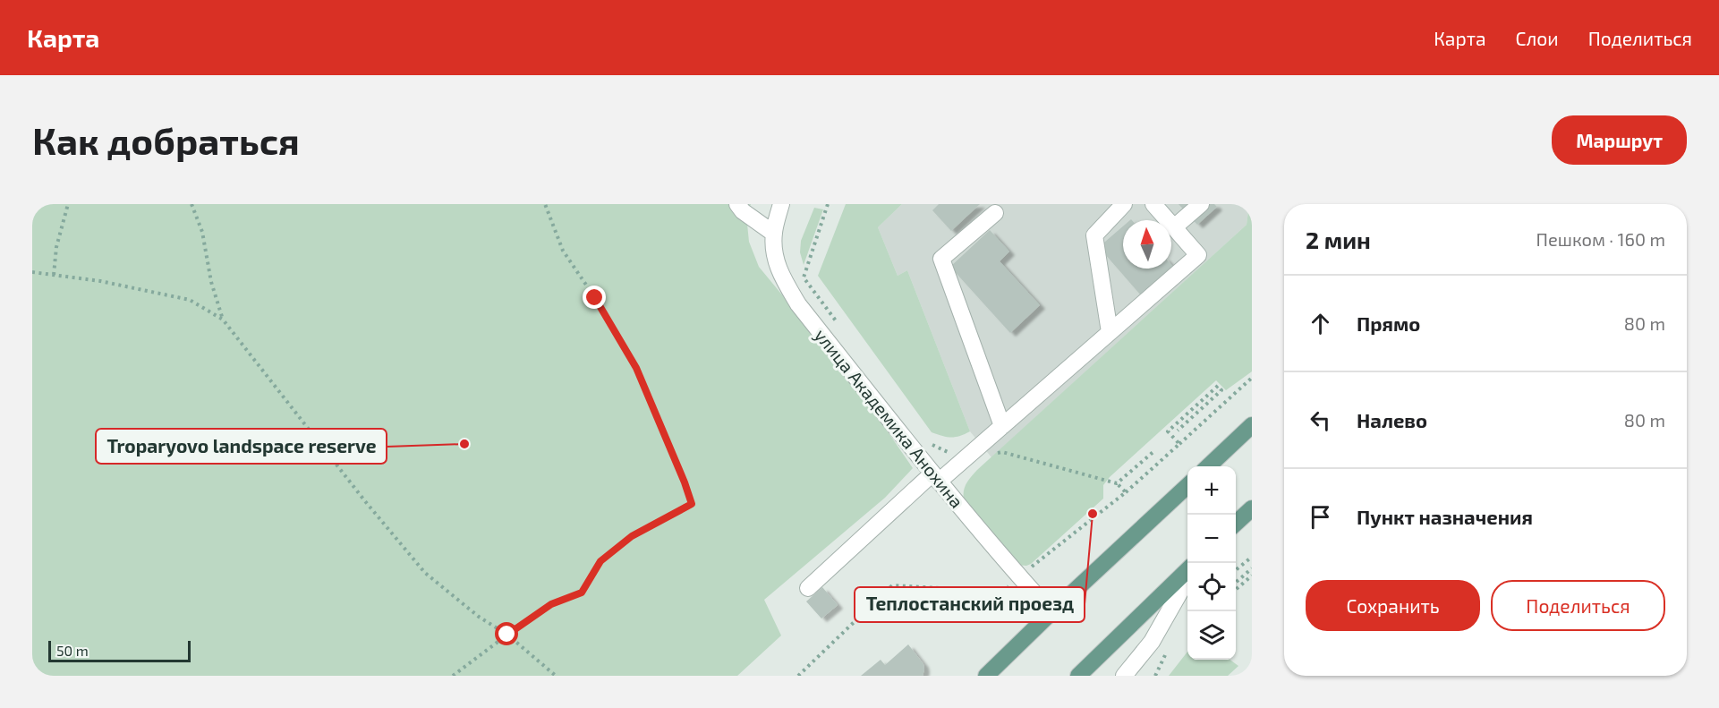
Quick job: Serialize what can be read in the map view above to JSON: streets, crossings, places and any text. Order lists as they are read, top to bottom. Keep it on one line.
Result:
{"streets":{"street":["улица Академика Анохина"]},"places":["Troparyovo landspace reserve","Теплостанский проезд"],"scale_bar":"50 m","north":"top","page":{"header":"Карта","nav":["Карта","Слои","Поделиться"],"buttons":["Маршрут",["Сохранить","Поделиться"]],"title":"Как добраться","heading":["2 мин","Пешком · 160 m"],"list":[["Прямо","80 m"],["Налево","80 m"],"Пункт назначения"],"map_buttons":["+","−"],"scale":"50 m"}}
